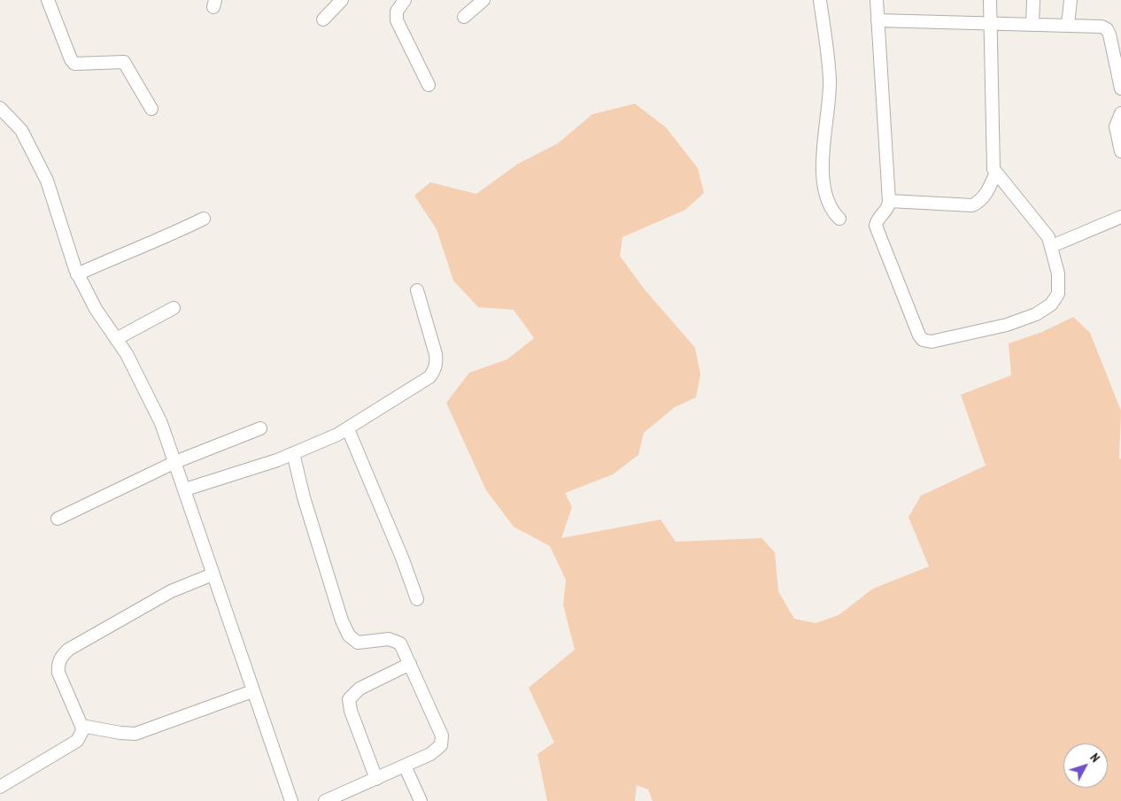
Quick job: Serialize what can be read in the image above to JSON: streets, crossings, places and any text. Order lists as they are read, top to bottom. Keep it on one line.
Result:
{"north":"top right"}
